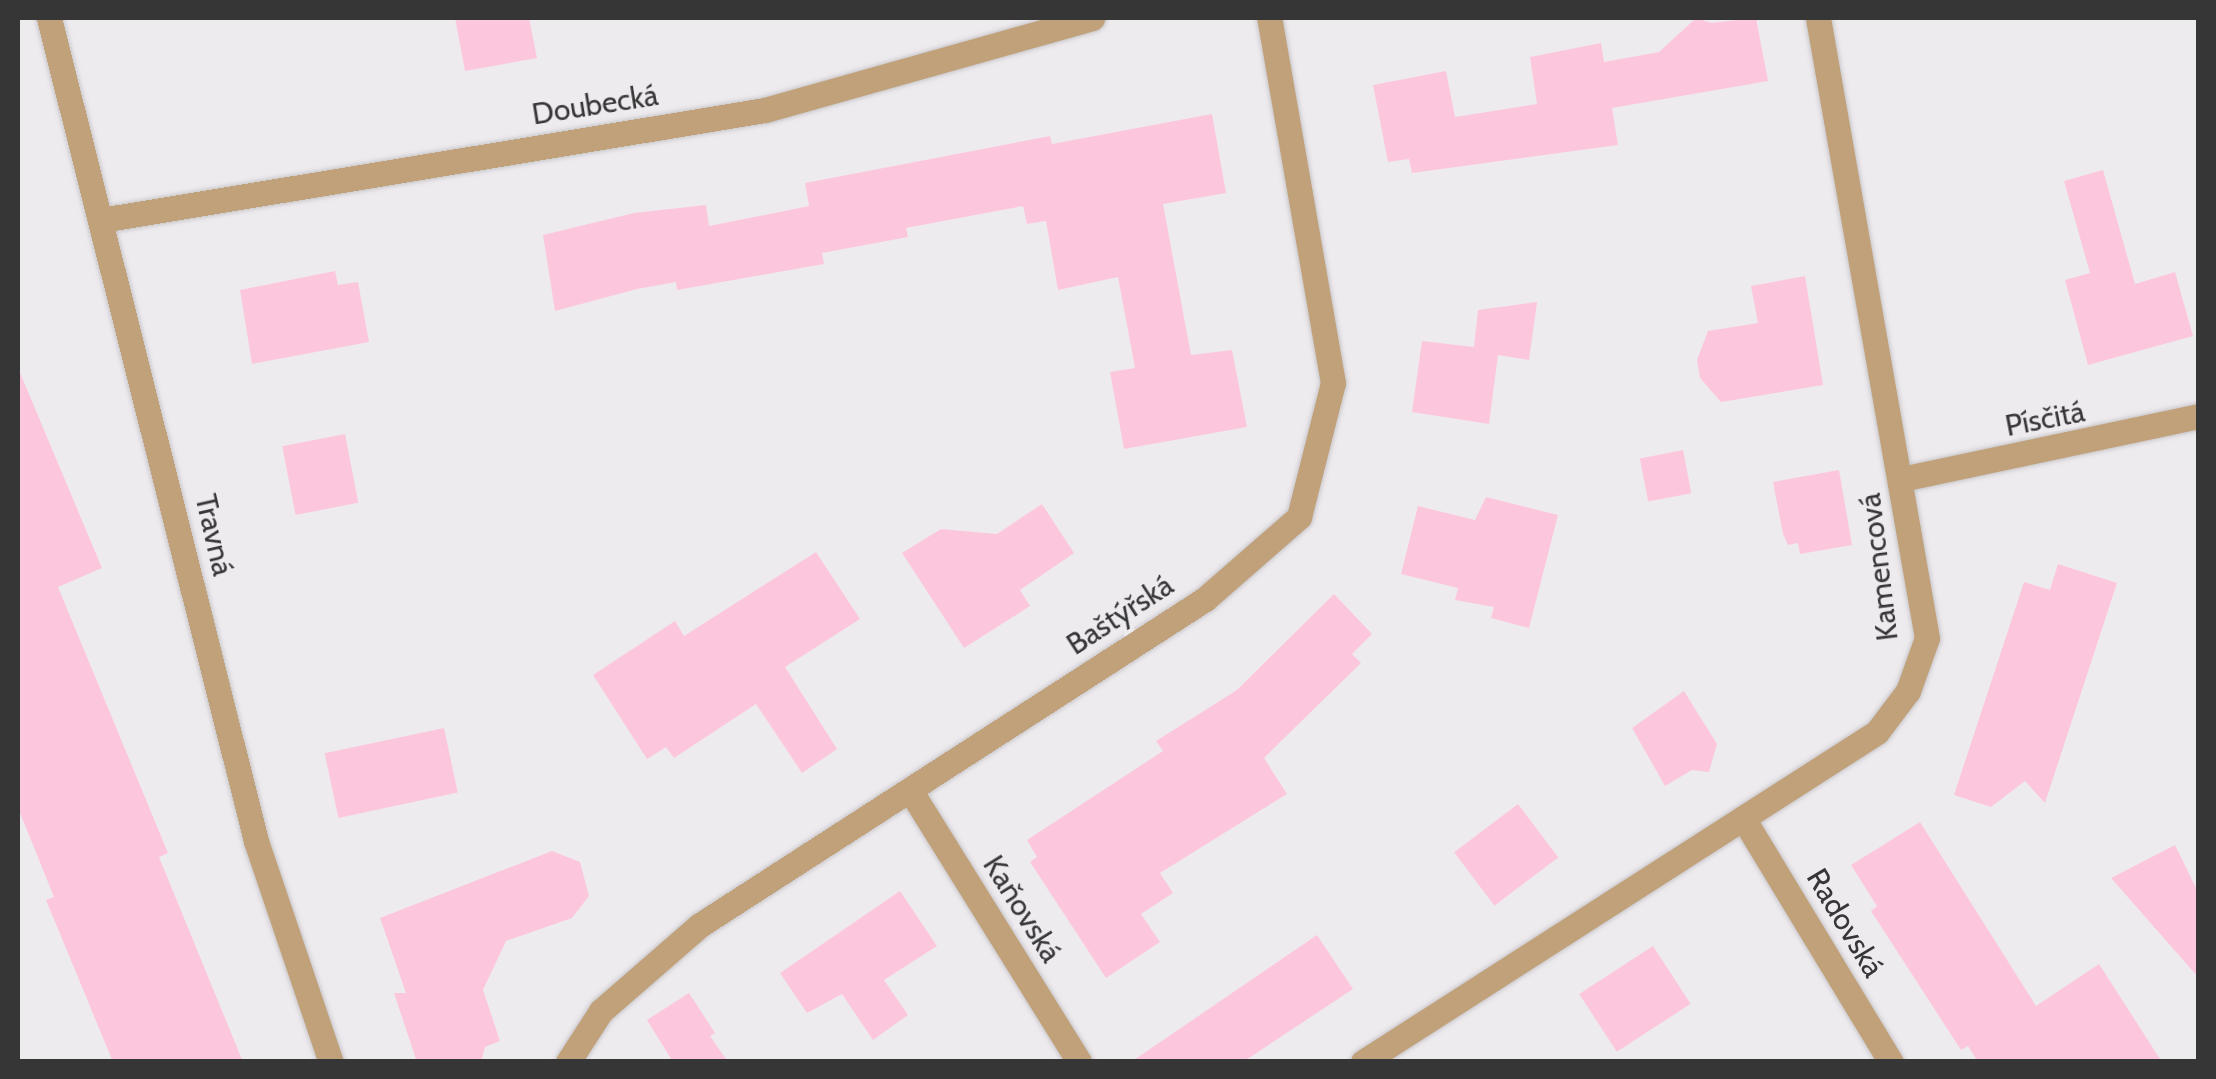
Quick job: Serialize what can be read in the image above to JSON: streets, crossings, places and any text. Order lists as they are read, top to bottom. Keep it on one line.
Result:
{"streets":{"street":["Doubecká","Písčitá","Travná","Kamencová","Baštýřská","Kaňovská","Radovská"]},"crossings":[["Doubecká","Travná"],["Písčitá","Kamencová"],["Kamencová","Radovská"],["Baštýřská","Kaňovská"]]}
